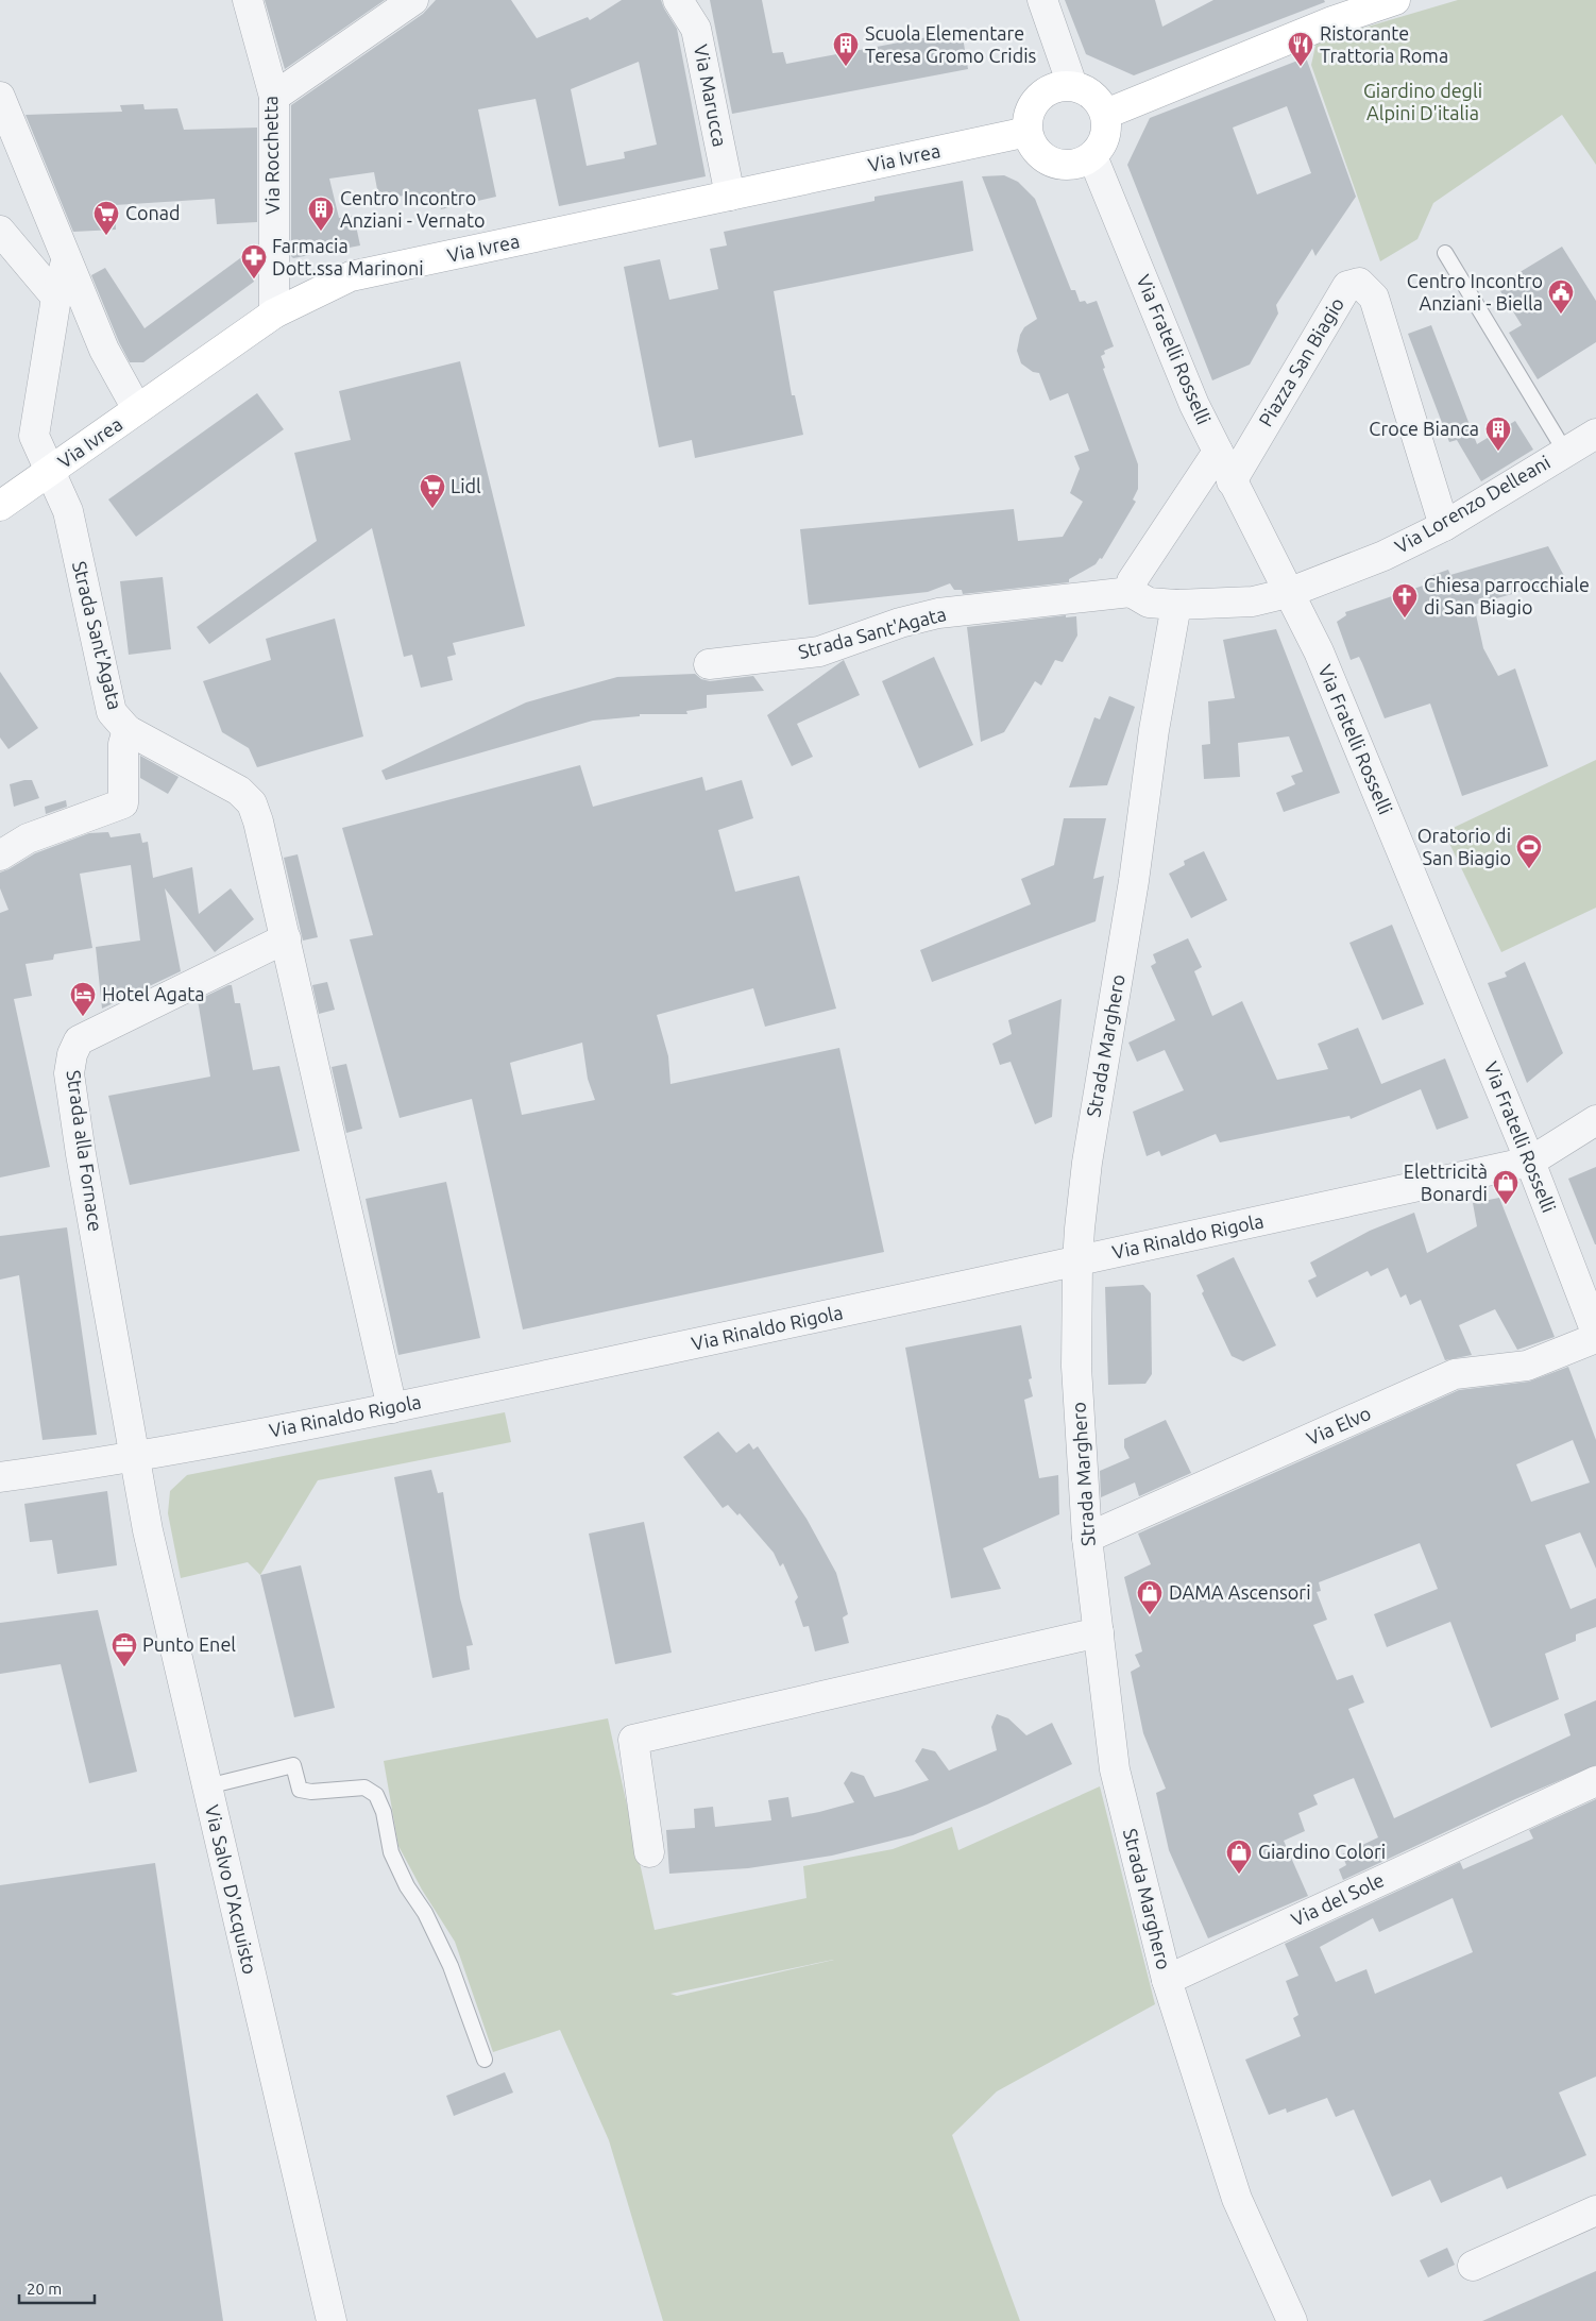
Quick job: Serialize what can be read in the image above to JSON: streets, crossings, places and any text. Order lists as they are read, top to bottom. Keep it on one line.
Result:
{"streets":{"main road":["Via Ivrea"],"street":["Via Marucca","Via Rocchetta","Via Fratelli Rosselli","Piazza San Biagio","Via Lorenzo Delleani","Strada Sant'Agata","Strada Marghero","Strada alla Fornace","Via Rinaldo Rigola","Via Elvo","Via Salvo D'Acquisto","Via del Sole"]},"crossings":[["Via Marucca","Via Ivrea"],["Via Rocchetta","Via Ivrea"],["Via Ivrea","Via Fratelli Rosselli"],["Via Ivrea","Strada Sant'Agata"],["Via Fratelli Rosselli","Piazza San Biagio"],["Via Fratelli Rosselli","Via Lorenzo Delleani"],["Via Fratelli Rosselli","Via Rinaldo Rigola"],["Via Fratelli Rosselli","Via Elvo"],["Piazza San Biagio","Via Lorenzo Delleani"],["Via Lorenzo Delleani","Strada Sant'Agata"],["Via Lorenzo Delleani","Strada Marghero"],["Strada Sant'Agata","Strada alla Fornace"],["Strada Marghero","Via Rinaldo Rigola"],["Strada Marghero","Via Elvo"],["Strada Marghero","Via del Sole"],["Strada alla Fornace","Via Rinaldo Rigola"],["Strada alla Fornace","Via Salvo D'Acquisto"],["Via Rinaldo Rigola","Via Salvo D'Acquisto"]],"parks":["Giardino degli Alpini D'italia"],"places":{"building":["Scuola Elementare Teresa Gromo Cridis","Centro Incontro Anziani - Vernato","Croce Bianca"],"restaurant":["Ristorante Trattoria Roma"],"supermarket":["Conad","Lidl"],"pharmacy":["Farmacia Dott.ssa Marinoni"],"public building":["Centro Incontro Anziani - Biella"],"church":["Chiesa parrocchiale di San Biagio"],"sports":["Oratorio di San Biagio"],"hotel":["Hotel Agata"],"shop":["Elettricità Bonardi","DAMA Ascensori","Giardino Colori"],"office":["Punto Enel"]},"scale_bar":"20 m"}
